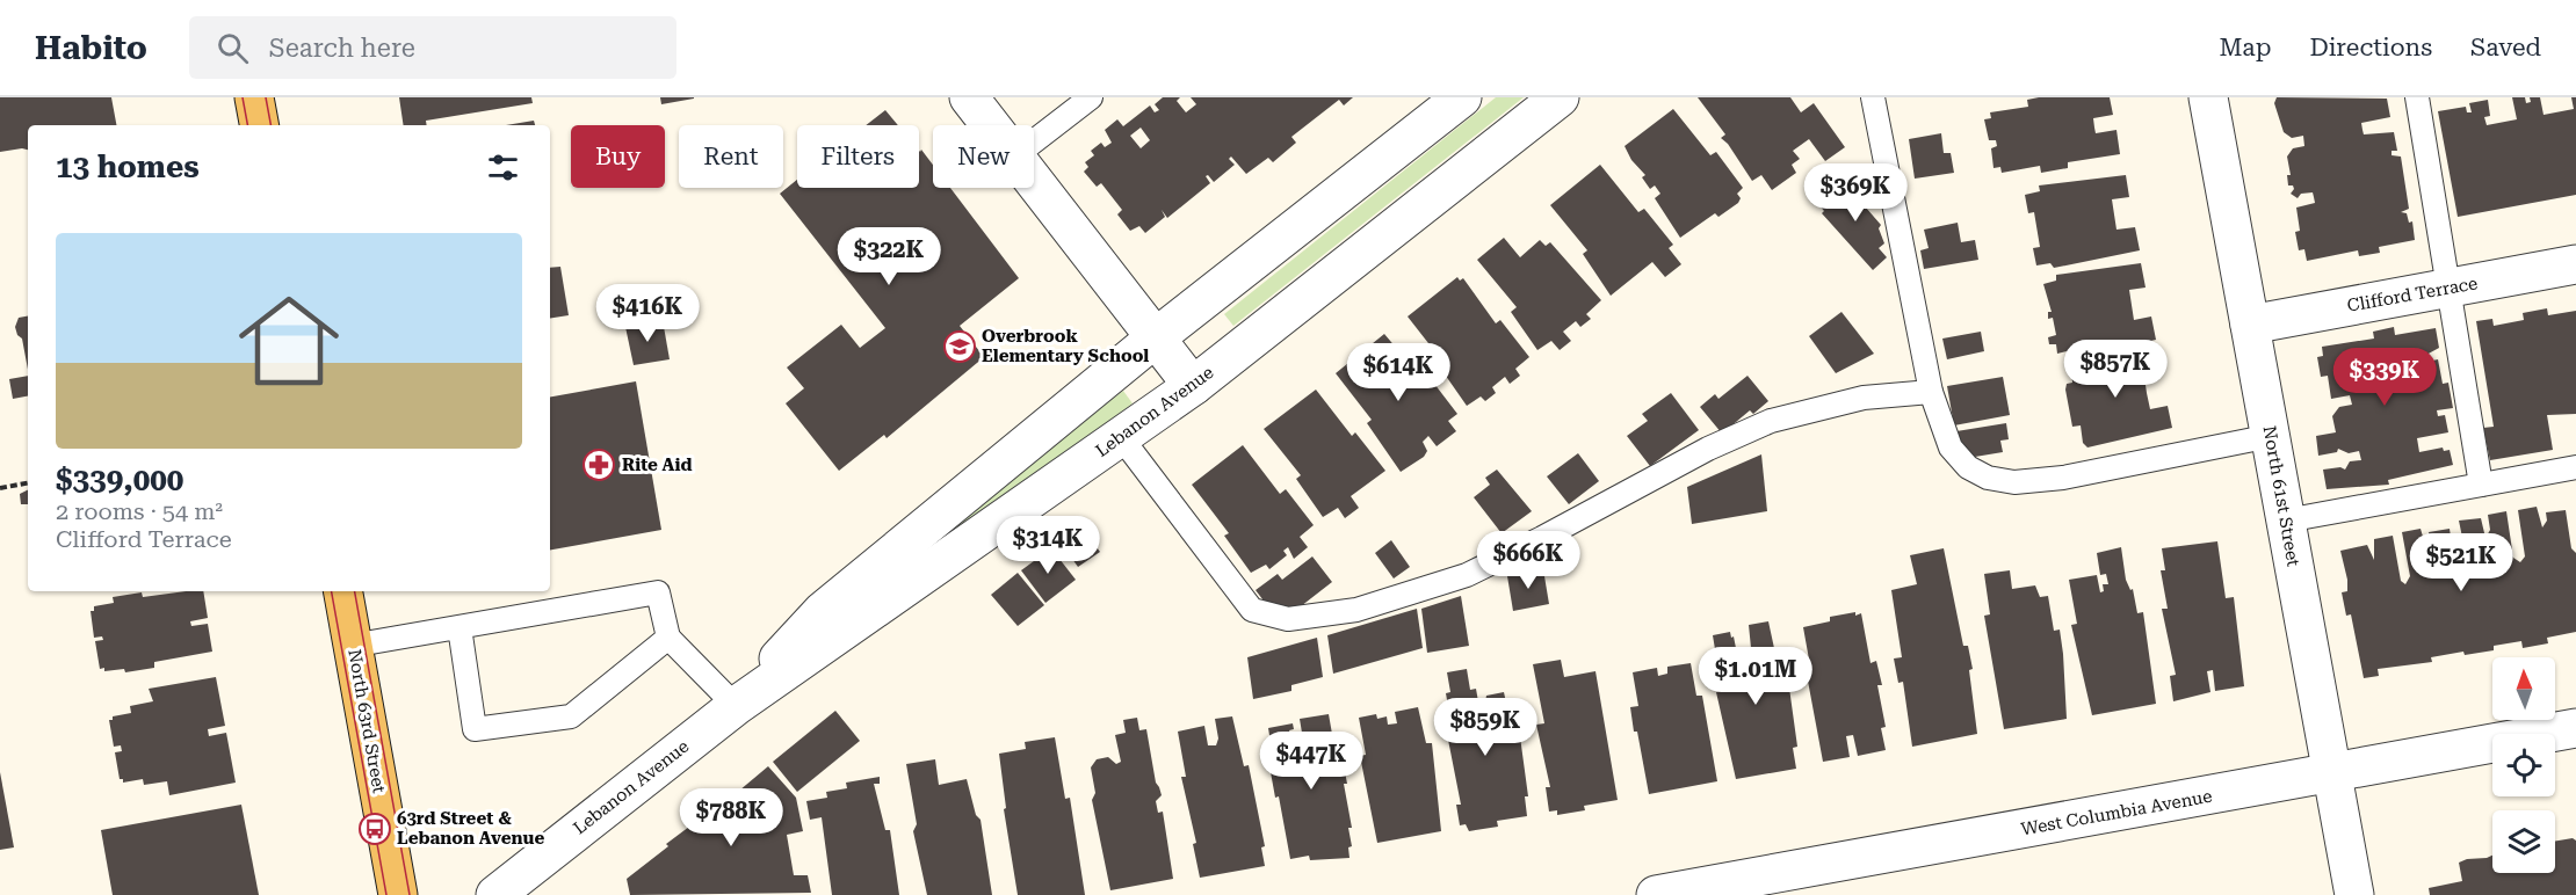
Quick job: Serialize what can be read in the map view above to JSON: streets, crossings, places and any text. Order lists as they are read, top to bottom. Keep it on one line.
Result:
{"streets":{"main road":["North 63rd Street"],"street":["Clifford Terrace","Lebanon Avenue","North 61st Street","West Columbia Avenue"]},"crossings":[["Clifford Terrace","North 61st Street"],["North 61st Street","West Columbia Avenue"]],"places":{"school or university":["Overbrook Elementary School"],"pharmacy":["Rite Aid"],"bus stop":["63rd Street & Lebanon Avenue"]},"north":"top","page":{"header":"Habito","search":"Search here","nav":["Map","Directions","Saved"],"chip":["Buy","Rent","Filters","New"],"heading":"13 homes","price":["$369K","$322K","$416K","$857K","$614K","$339K","$314K","$666K","$521K","$1.01M","$859K","$447K","$788K"],"list":[{"name":"$339,000","note":"2 rooms · 54 m² · Clifford Terrace"}]}}
